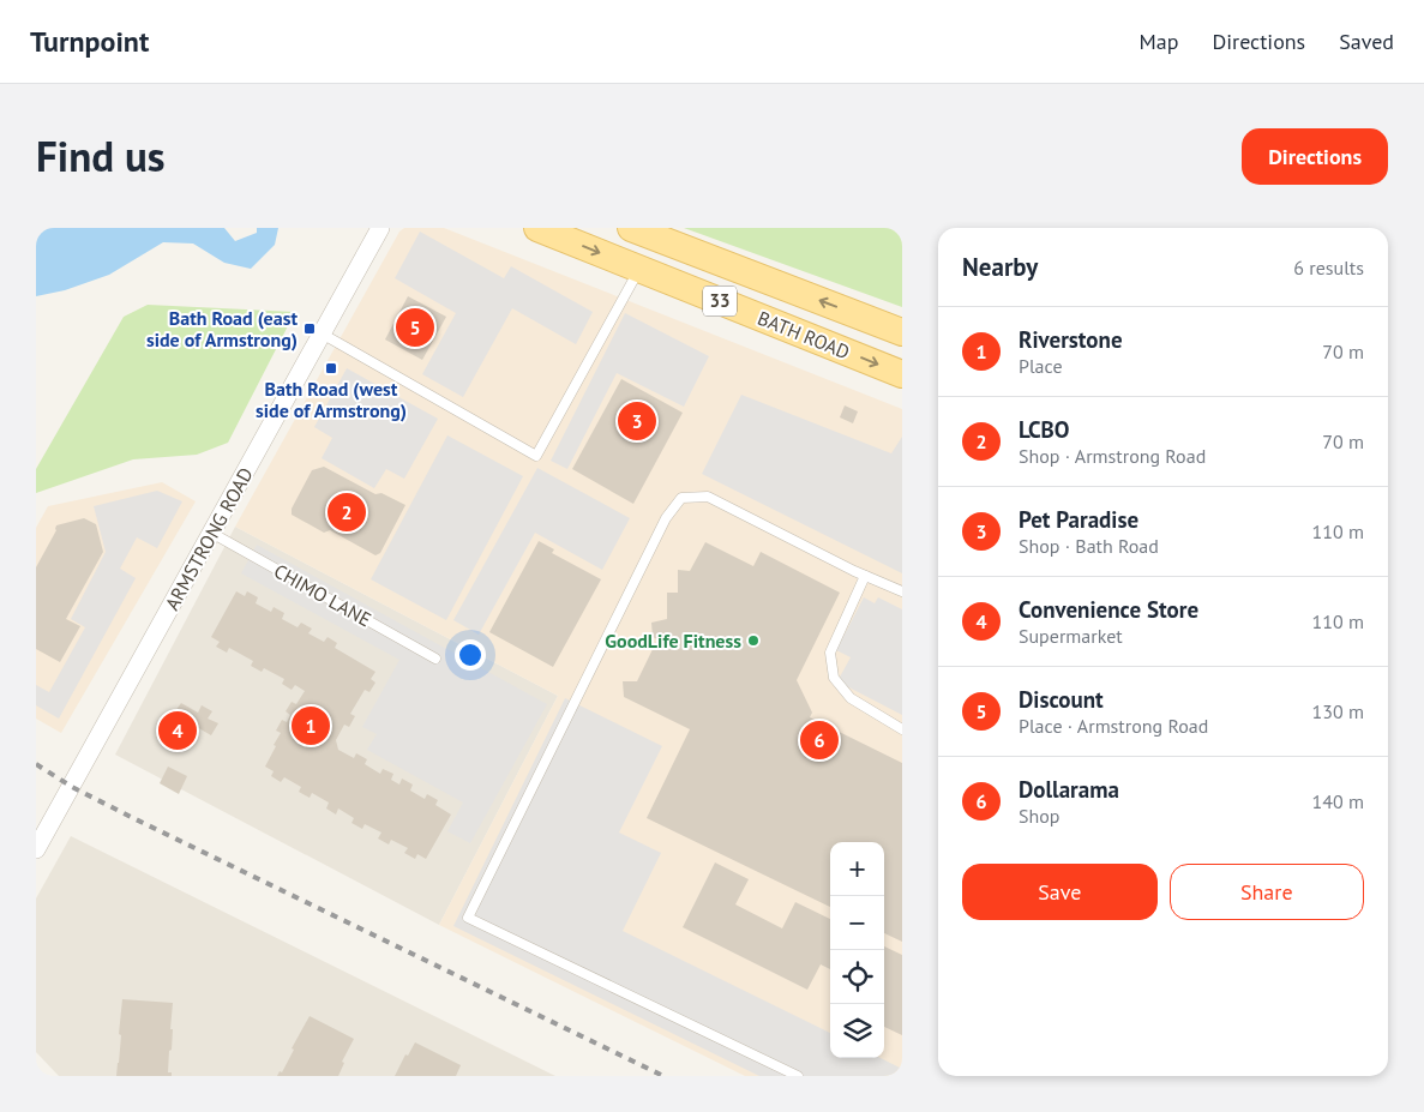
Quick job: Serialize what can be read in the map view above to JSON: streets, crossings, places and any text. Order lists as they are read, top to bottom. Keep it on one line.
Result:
{"streets":{"main road":["33","BATH ROAD"],"street":["ARMSTRONG ROAD"],"lane":["CHIMO LANE"]},"crossings":[["ARMSTRONG ROAD","CHIMO LANE"]],"places":{"transit":["Bath Road (east side of Armstrong)","Bath Road (west side of Armstrong)"],"other":["GoodLife Fitness"]},"page":{"header":"Turnpoint","nav":["Map","Directions","Saved"],"title":"Find us","buttons":["Directions",["Save","Share"]],"heading":["Nearby","6 results"],"pins":["5","3","2","1","4","6"],"list":[{"mark":"1","name":"Riverstone","note":"Place","value":"70 m"},{"mark":"2","name":"LCBO","note":"Shop · Armstrong Road","value":"70 m"},{"mark":"3","name":"Pet Paradise","note":"Shop · Bath Road","value":"110 m"},{"mark":"4","name":"Convenience Store","note":"Supermarket","value":"110 m"},{"mark":"5","name":"Discount","note":"Place · Armstrong Road","value":"130 m"},{"mark":"6","name":"Dollarama","note":"Shop","value":"140 m"}],"map_buttons":["+","−"]}}
